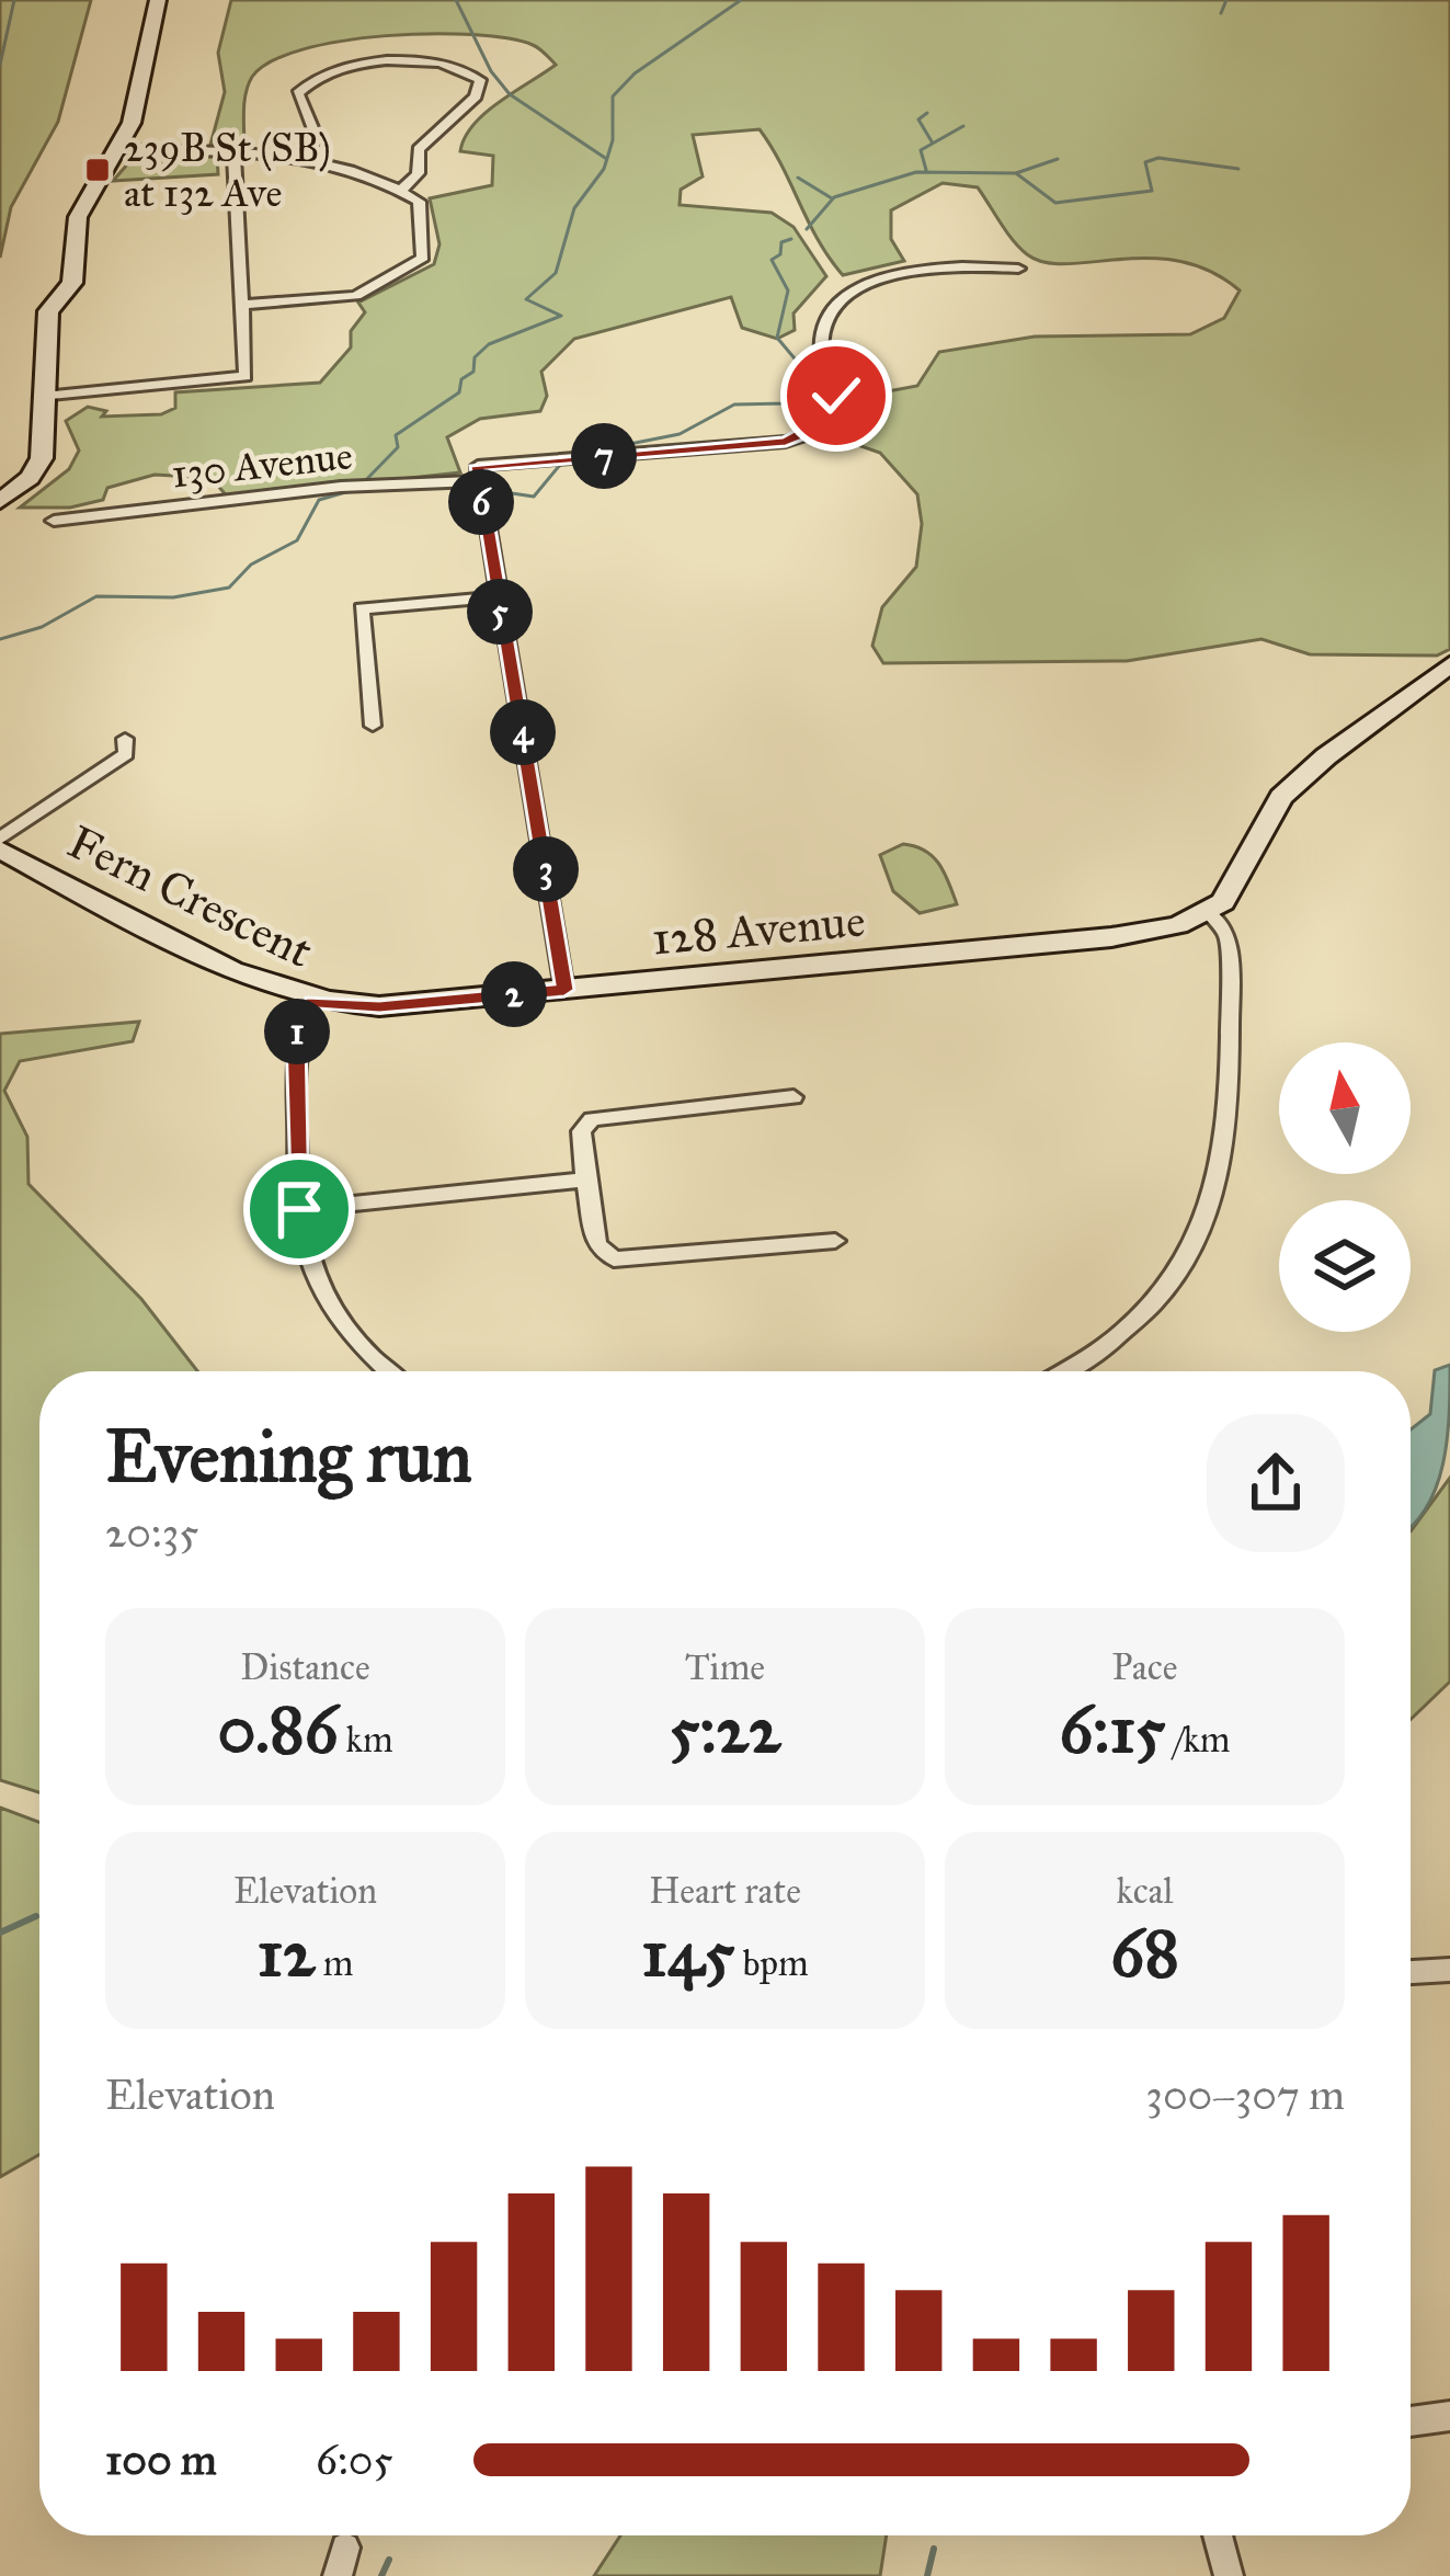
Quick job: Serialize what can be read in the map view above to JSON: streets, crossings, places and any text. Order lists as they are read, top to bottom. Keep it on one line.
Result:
{"streets":{"street":["130 Avenue","Fern Crescent","128 Avenue"]},"crossings":[["Fern Crescent","128 Avenue"]],"places":{"transit":["239B St (SB) at 132 Ave"]},"north":"top","page":{"pins":["7","6","5","4","3","2","1"],"heading":["Evening run","20:35"],"stats":[["Distance","0.86 km"],["Time","5:22"],["Pace","6:15 /km"],["Elevation","12 m"],["Heart rate","145 bpm"],["kcal","68"]],"chart":["Elevation","300–307 m"],"list":[{"name":"100 m","note":"6:05"}]}}
